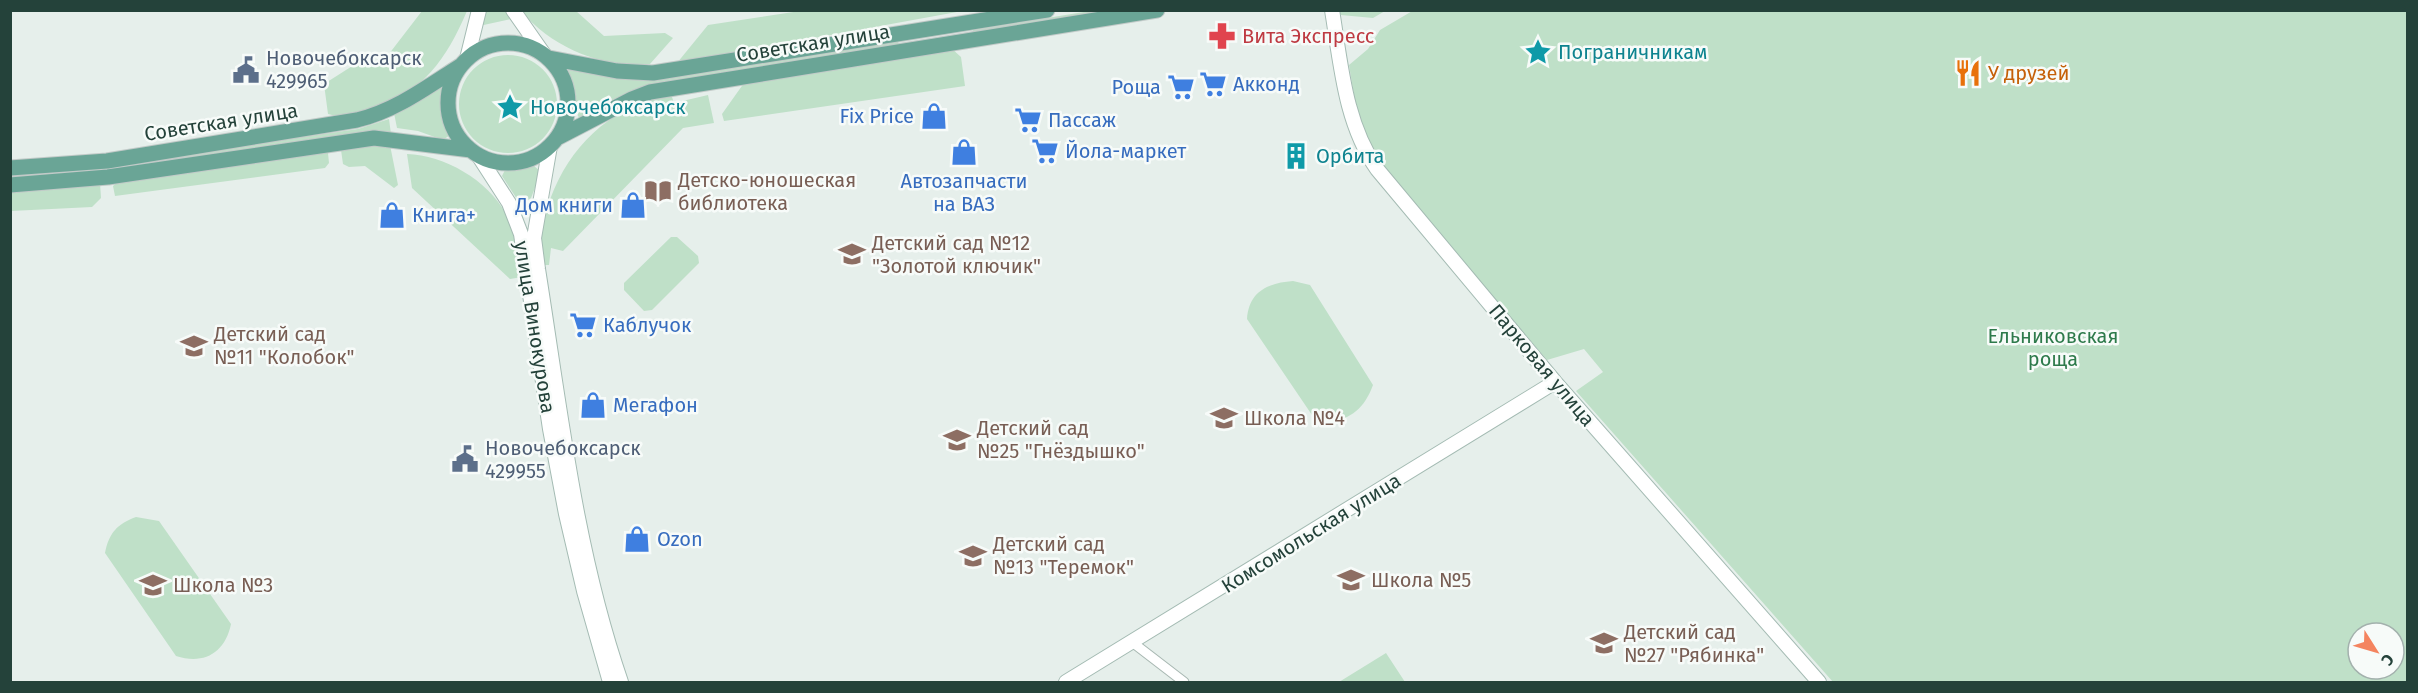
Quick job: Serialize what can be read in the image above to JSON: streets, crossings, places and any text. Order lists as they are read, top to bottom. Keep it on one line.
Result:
{"streets":{"main road":["Советская улица"],"street":["улица Винокурова","Парковая улица","Комсомольская улица"]},"crossings":[["Советская улица","улица Винокурова"],["Парковая улица","Комсомольская улица"]],"parks":["Ельниковская роща"],"places":{"pharmacy":["Вита Экспресс"],"place":["Пограничникам","Новочебоксарск"],"public building":["Новочебоксарск 429965","Новочебоксарск 429955"],"restaurant":["У друзей"],"supermarket":["Акконд","Роща","Пассаж","Йола-маркет","Каблучок"],"shop":["Fix Price","Автозапчасти на ВАЗ","Дом книги","Книга+","Мегафон","Ozon"],"building":["Орбита"],"library":["Детско-юношеская библиотека"],"school or university":["Детский сад №12 \"Золотой ключик\"","Детский сад №11 \"Колобок\"","Школа №4","Детский сад №25 \"Гнёздышко\"","Детский сад №13 \"Теремок\"","Школа №5","Школа №3","Детский сад №27 \"Рябинка\""]},"north":"bottom right"}
